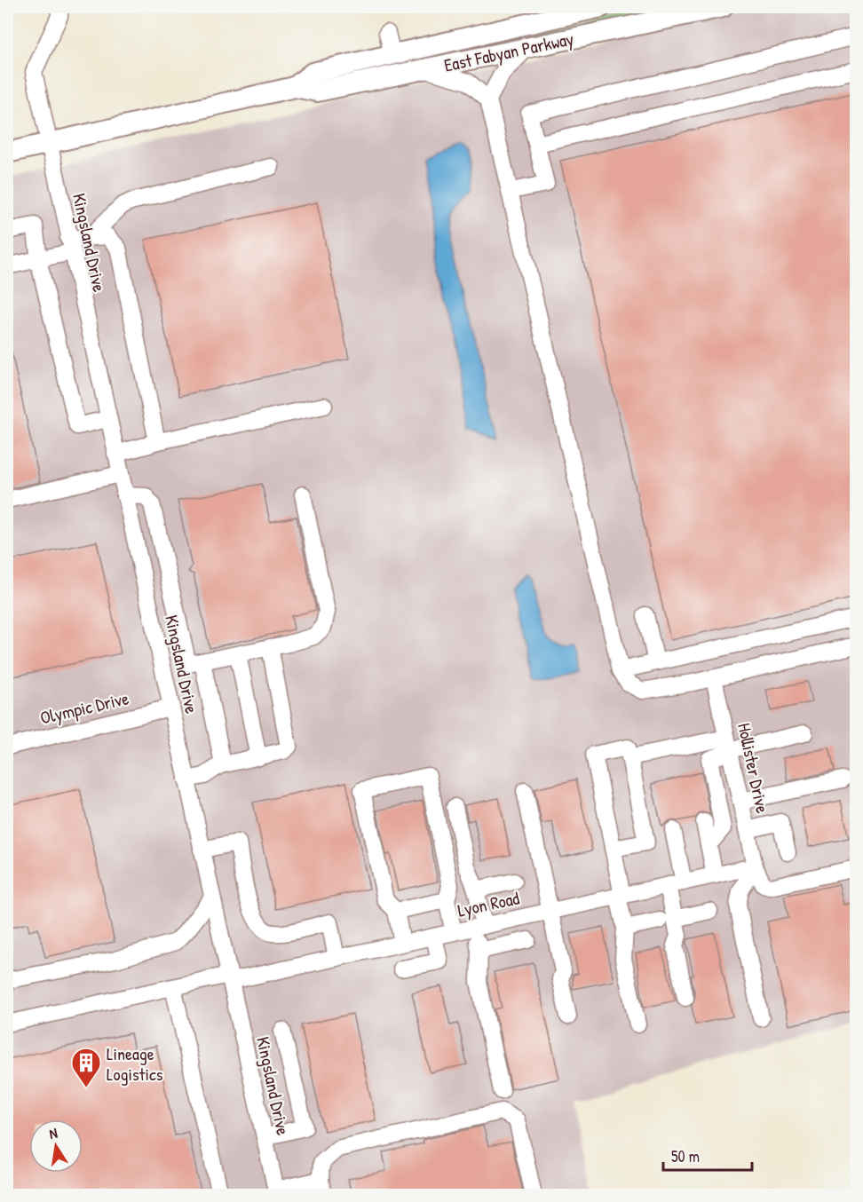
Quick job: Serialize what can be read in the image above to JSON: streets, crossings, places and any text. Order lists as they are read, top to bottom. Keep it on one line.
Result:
{"streets":{"main road":["East Fabyan Parkway"],"street":["Kingsland Drive","Olympic Drive","Hollister Drive","Lyon Road"]},"crossings":[["East Fabyan Parkway","Kingsland Drive"],["Kingsland Drive","Olympic Drive"],["Kingsland Drive","Lyon Road"],["Hollister Drive","Lyon Road"]],"places":{"building":["Lineage Logistics"]},"scale_bar":"50 m","north":"top"}
